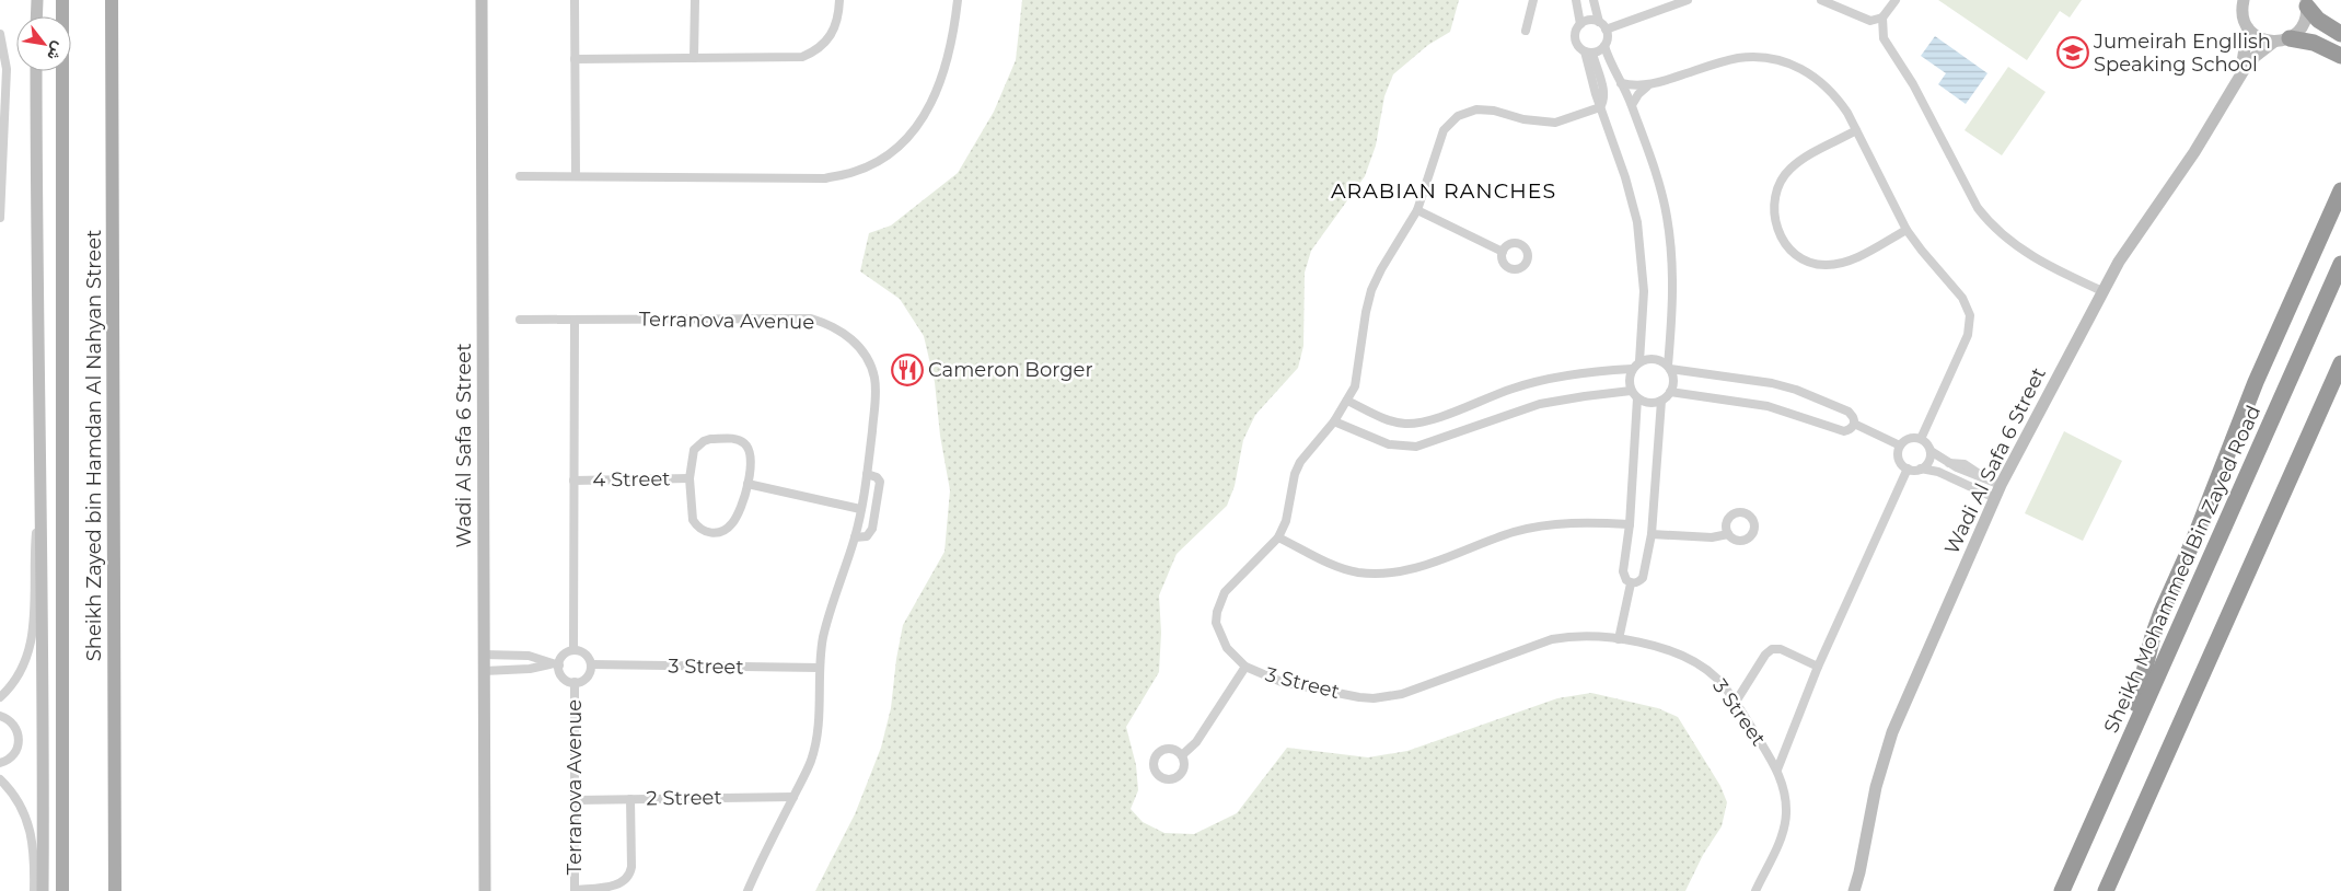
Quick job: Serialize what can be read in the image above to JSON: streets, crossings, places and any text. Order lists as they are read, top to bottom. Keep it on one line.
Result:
{"streets":{"highway":["Sheikh Mohammed Bin Zayed Road"],"main road":["Sheikh Zayed bin Hamdan Al Nahyan Street","Wadi Al Safa 6 Street"],"street":["Terranova Avenue","4 Street","3 Street","2 Street"]},"crossings":[["Terranova Avenue","3 Street"],["Terranova Avenue","2 Street"]],"districts":["ARABIAN RANCHES"],"places":{"school or university":["Jumeirah Engllish Speaking School"],"restaurant":["Cameron Borger"]},"north":"bottom right"}
